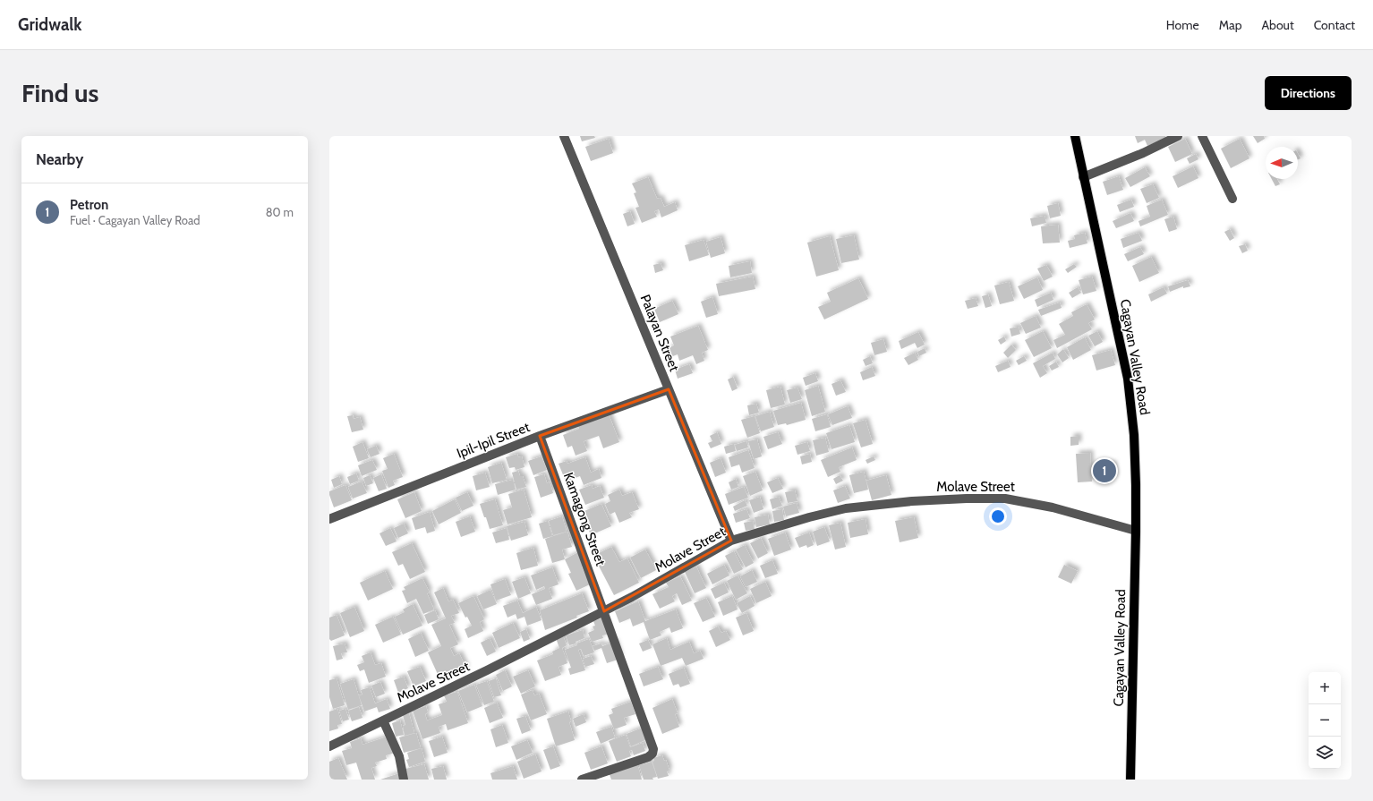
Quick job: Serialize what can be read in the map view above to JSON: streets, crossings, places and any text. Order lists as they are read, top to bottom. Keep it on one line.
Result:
{"streets":{"main road":["Cagayan Valley Road"],"street":["Palayan Street","Ipil-Ipil Street","Molave Street","Kamagong Street"]},"crossings":[["Palayan Street","Ipil-Ipil Street"],["Palayan Street","Molave Street"],["Cagayan Valley Road","Molave Street"],["Ipil-Ipil Street","Kamagong Street"],["Molave Street","Kamagong Street"]],"north":"left","page":{"header":"Gridwalk","nav":["Home","Map","About","Contact"],"buttons":"Directions","title":"Find us","heading":"Nearby","list":[{"mark":"1","name":"Petron","note":"Fuel · Cagayan Valley Road","value":"80 m"}],"pins":"1","map_buttons":["+","−"]}}
